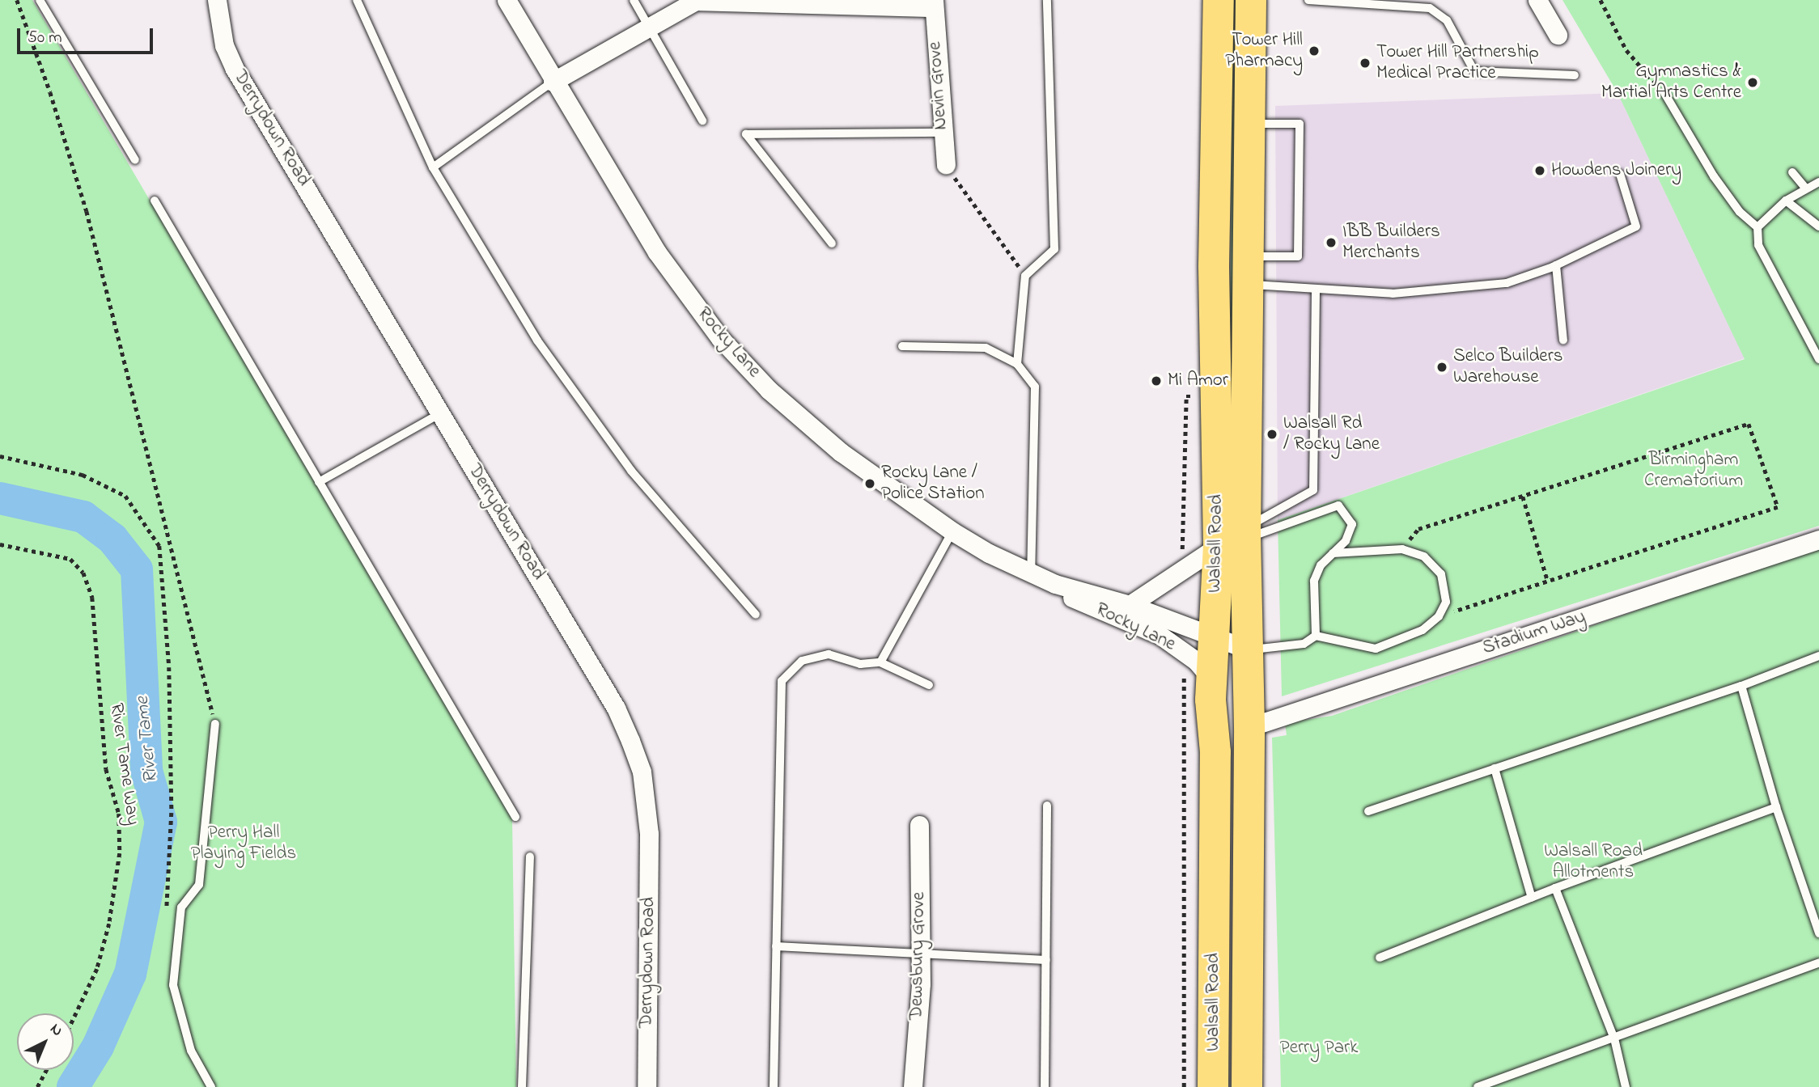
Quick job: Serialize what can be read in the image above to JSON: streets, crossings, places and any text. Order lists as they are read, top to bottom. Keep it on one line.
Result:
{"streets":{"highway":["Walsall Road"],"street":["Nevin Grove","Derrydown Road","Rocky Lane","Stadium Way","Dewsbury Grove"],"path":["River Tame Way"]},"crossings":[["Rocky Lane","Walsall Road"],["Walsall Road","Stadium Way"]],"water":["River Tame"],"parks":["Birmingham Crematorium","Perry Hall Playing Fields","Walsall Road Allotments","Perry Park"],"places":["Tower Hill Pharmacy","Tower Hill Partnership Medical Practice","Gymnastics & Martial Arts Centre","Howdens Joinery","IBB Builders Merchants","Selco Builders Warehouse","Mi Amor","Walsall Rd / Rocky Lane","Rocky Lane / Police Station"],"scale_bar":"50 m","north":"top right"}
